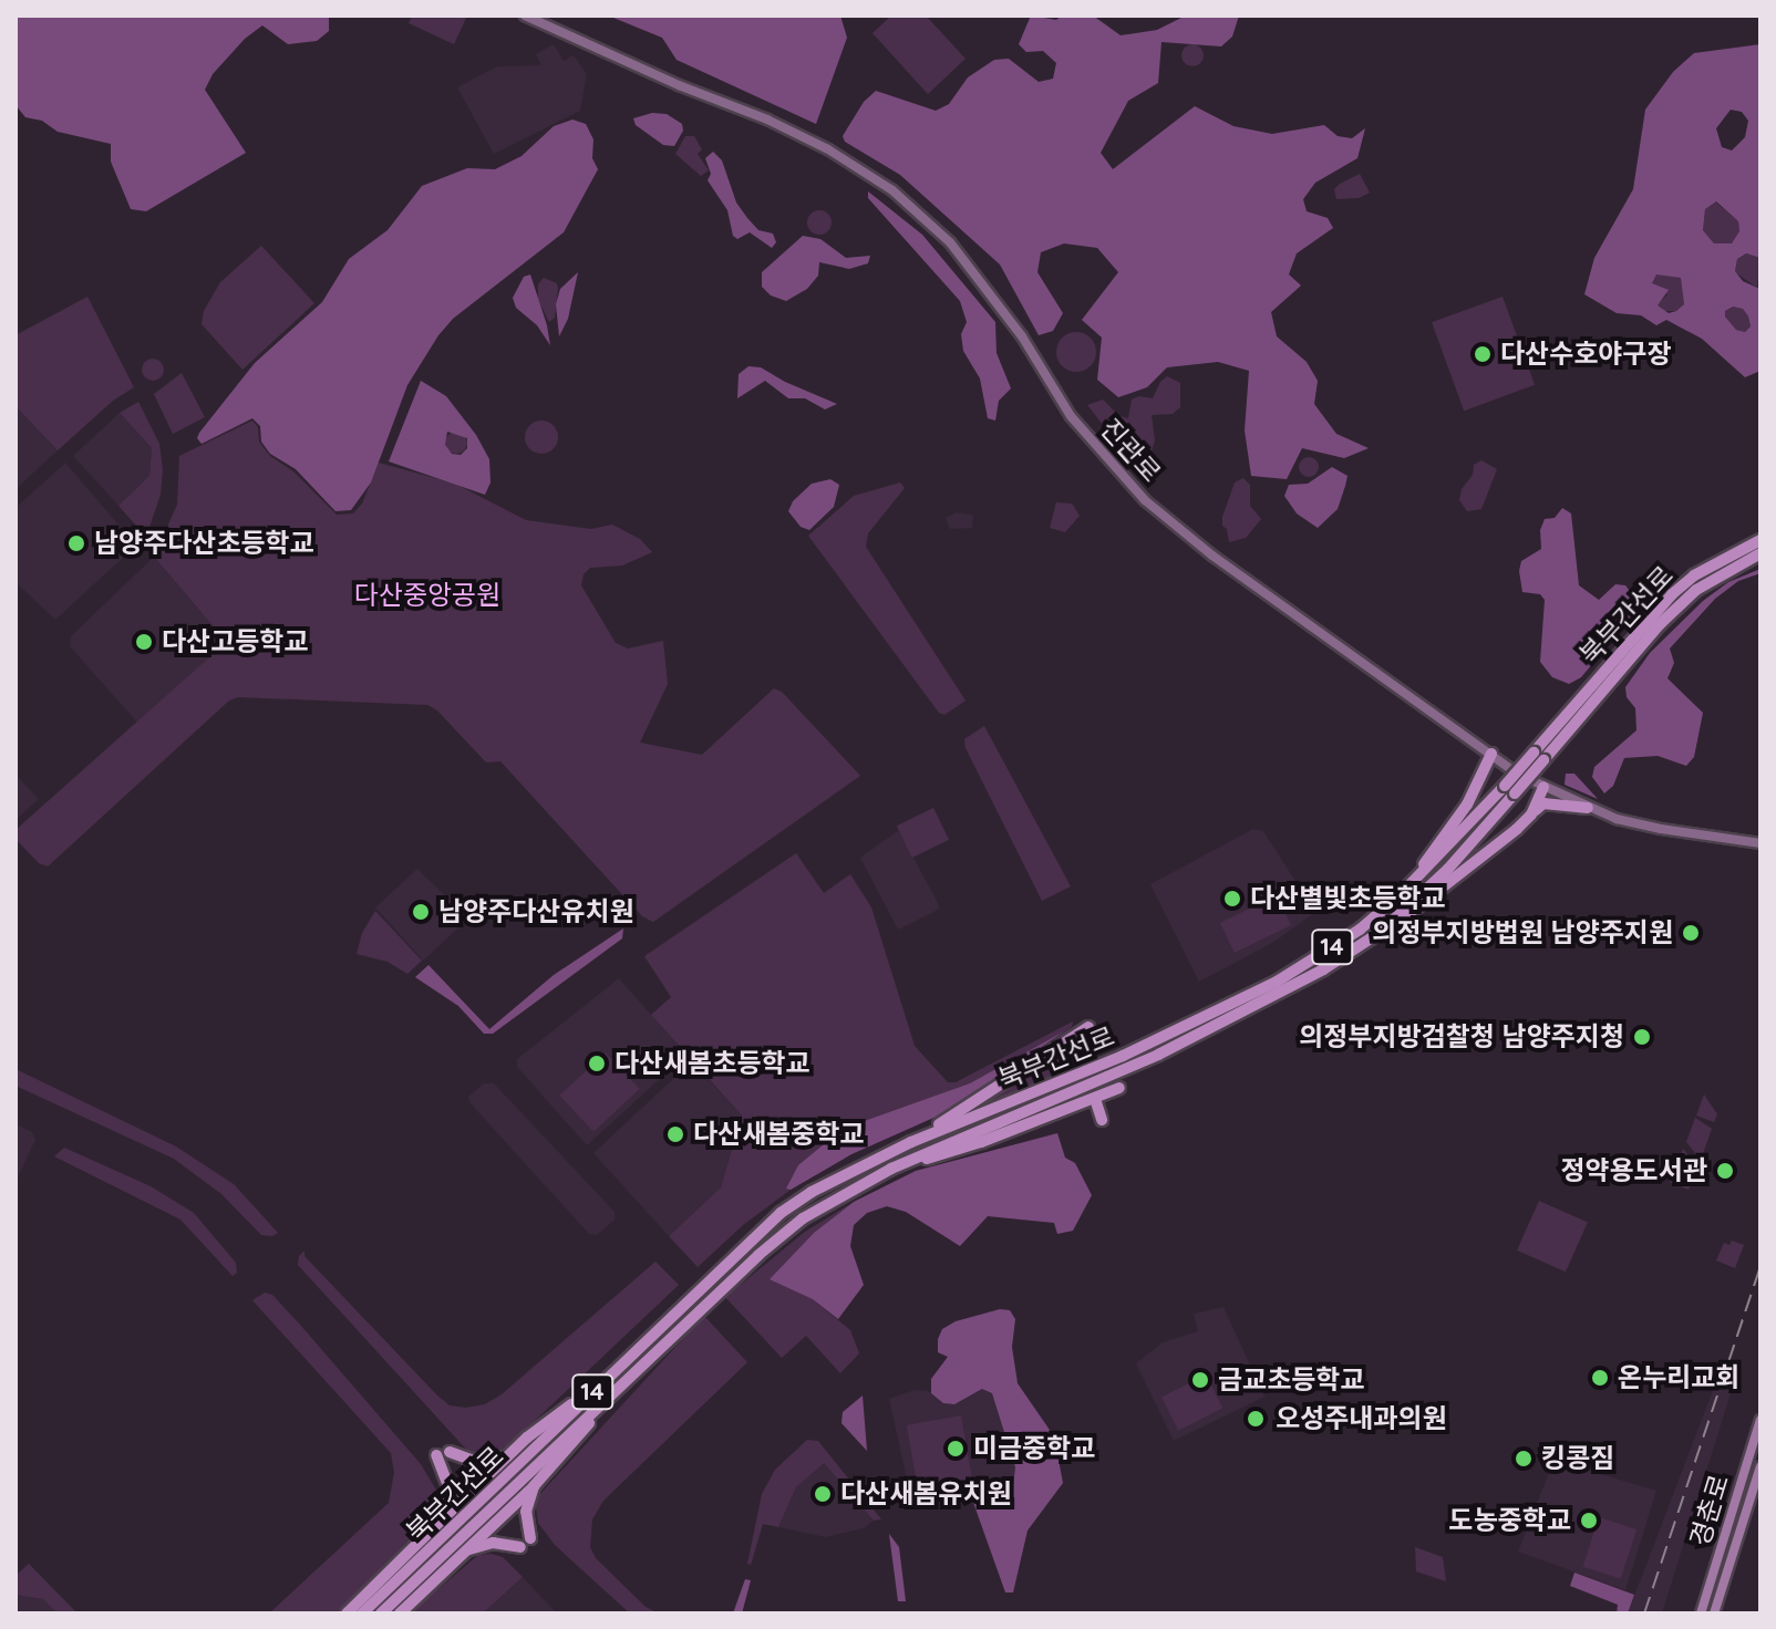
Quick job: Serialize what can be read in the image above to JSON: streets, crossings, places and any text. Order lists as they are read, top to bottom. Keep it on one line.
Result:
{"streets":{"highway":["북부간선로","14"],"main road":["진관로","경춘로"]},"parks":["다산중앙공원"],"places":["다산수호야구장","남양주다산초등학교","다산고등학교","다산별빛초등학교","남양주다산유치원","의정부지방법원 남양주지원","의정부지방검찰청 남양주지청","다산새봄초등학교","다산새봄중학교","정약용도서관","온누리교회","금교초등학교","오성주내과의원","미금중학교","킹콩짐","다산새봄유치원","도농중학교"]}
